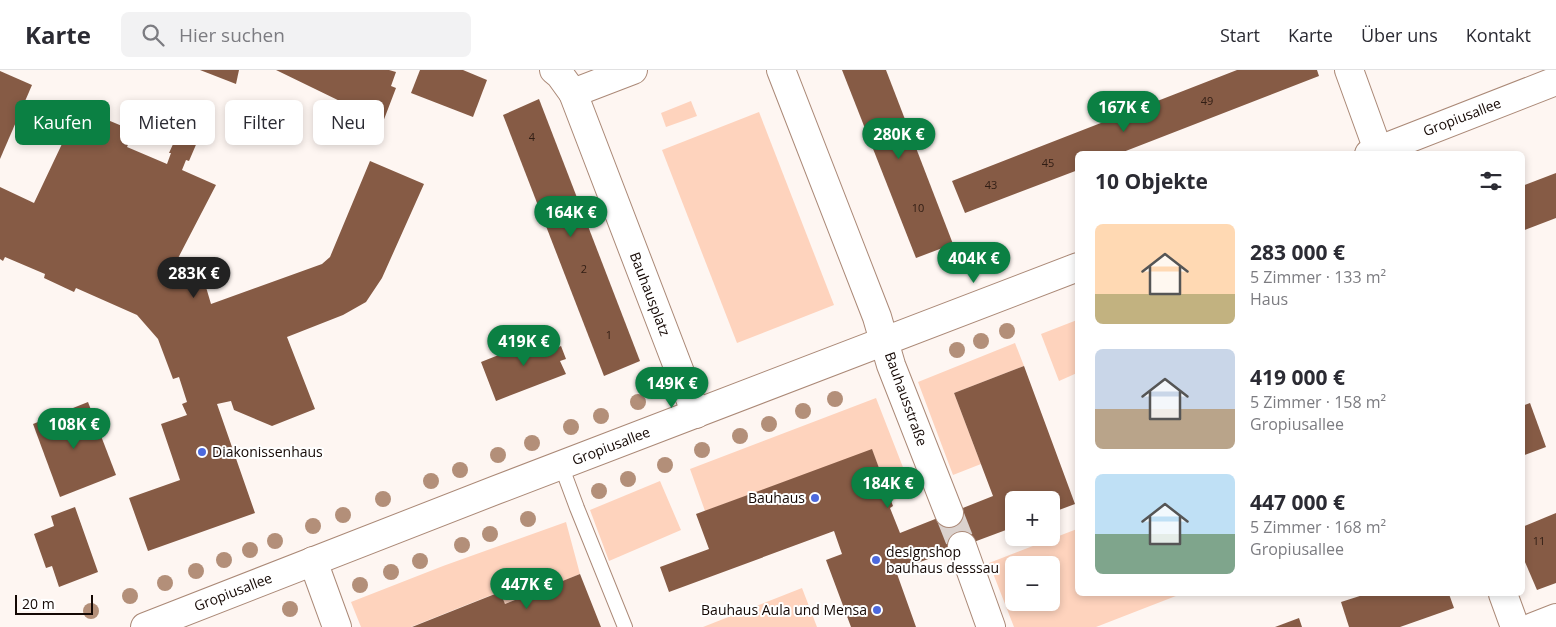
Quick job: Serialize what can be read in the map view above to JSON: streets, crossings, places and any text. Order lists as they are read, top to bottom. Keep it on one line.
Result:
{"streets":{"street":["Gropiusallee","Bauhausplatz","Bauhausstraße"]},"crossings":[["Gropiusallee","Bauhausplatz"],["Gropiusallee","Bauhausstraße"]],"places":["Diakonissenhaus","Bauhaus","designshop bauhaus desssau","Bauhaus Aula und Mensa"],"house_numbers":["49","4","45","43","10","2","1","11"],"scale_bar":"20 m","page":{"header":"Karte","search":"Hier suchen","nav":["Start","Karte","Über uns","Kontakt"],"price":["167K €","280K €","164K €","404K €","283K €","419K €","149K €","108K €","184K €","447K €"],"chip":["Kaufen","Mieten","Filter","Neu"],"heading":"10 Objekte","list":[{"name":"283 000 €","note":"5 Zimmer · 133 m² · Haus"},{"name":"419 000 €","note":"5 Zimmer · 158 m² · Gropiusallee"},{"name":"447 000 €","note":"5 Zimmer · 168 m² · Gropiusallee"}],"map_buttons":["+","−"],"scale":"20 m"}}
